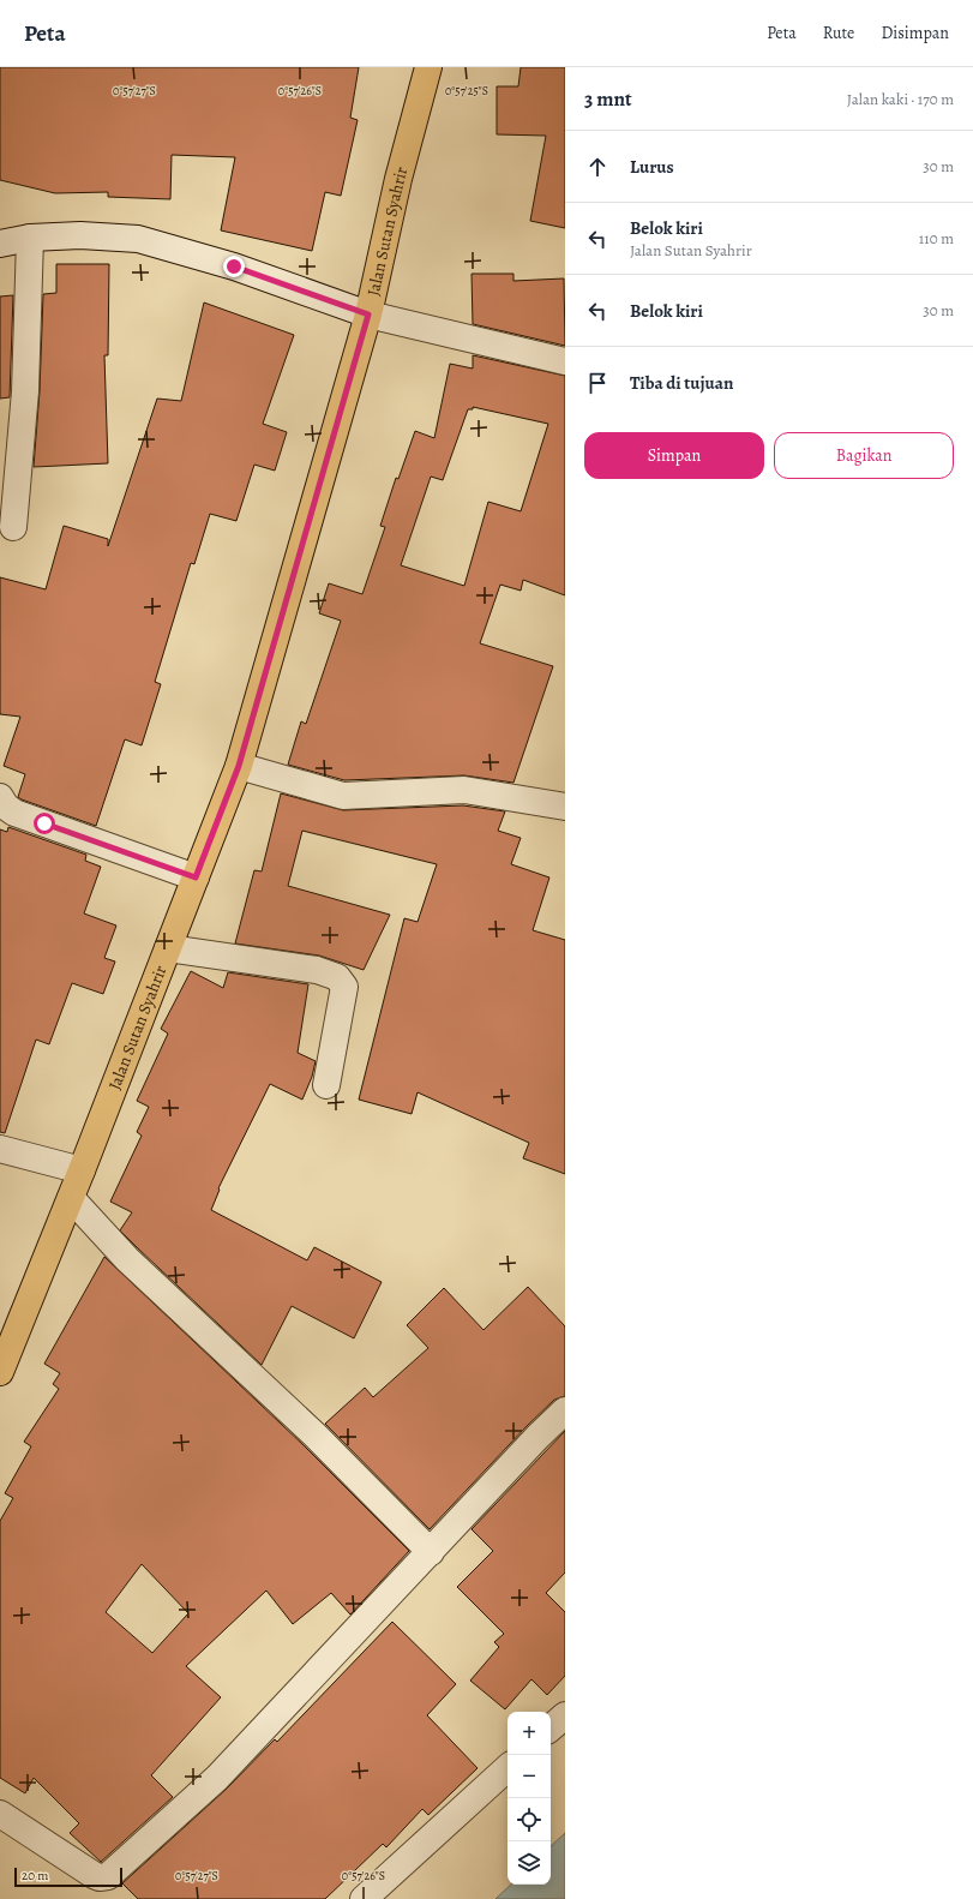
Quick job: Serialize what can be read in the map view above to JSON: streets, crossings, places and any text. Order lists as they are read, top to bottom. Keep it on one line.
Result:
{"streets":{"main road":["Jalan Sutan Syahrir"]},"scale_bar":"20 m","page":{"header":"Peta","nav":["Peta","Rute","Disimpan"],"heading":["3 mnt","Jalan kaki · 170 m"],"list":[["Lurus","30 m"],["Belok kiri","Jalan Sutan Syahrir","110 m"],["Belok kiri","30 m"],"Tiba di tujuan"],"buttons":["Simpan","Bagikan"],"map_buttons":["+","−"],"scale":"20 m"},"coordinates":["0°57'27\"S","0°57'26\"S","0°57'25\"S"]}
